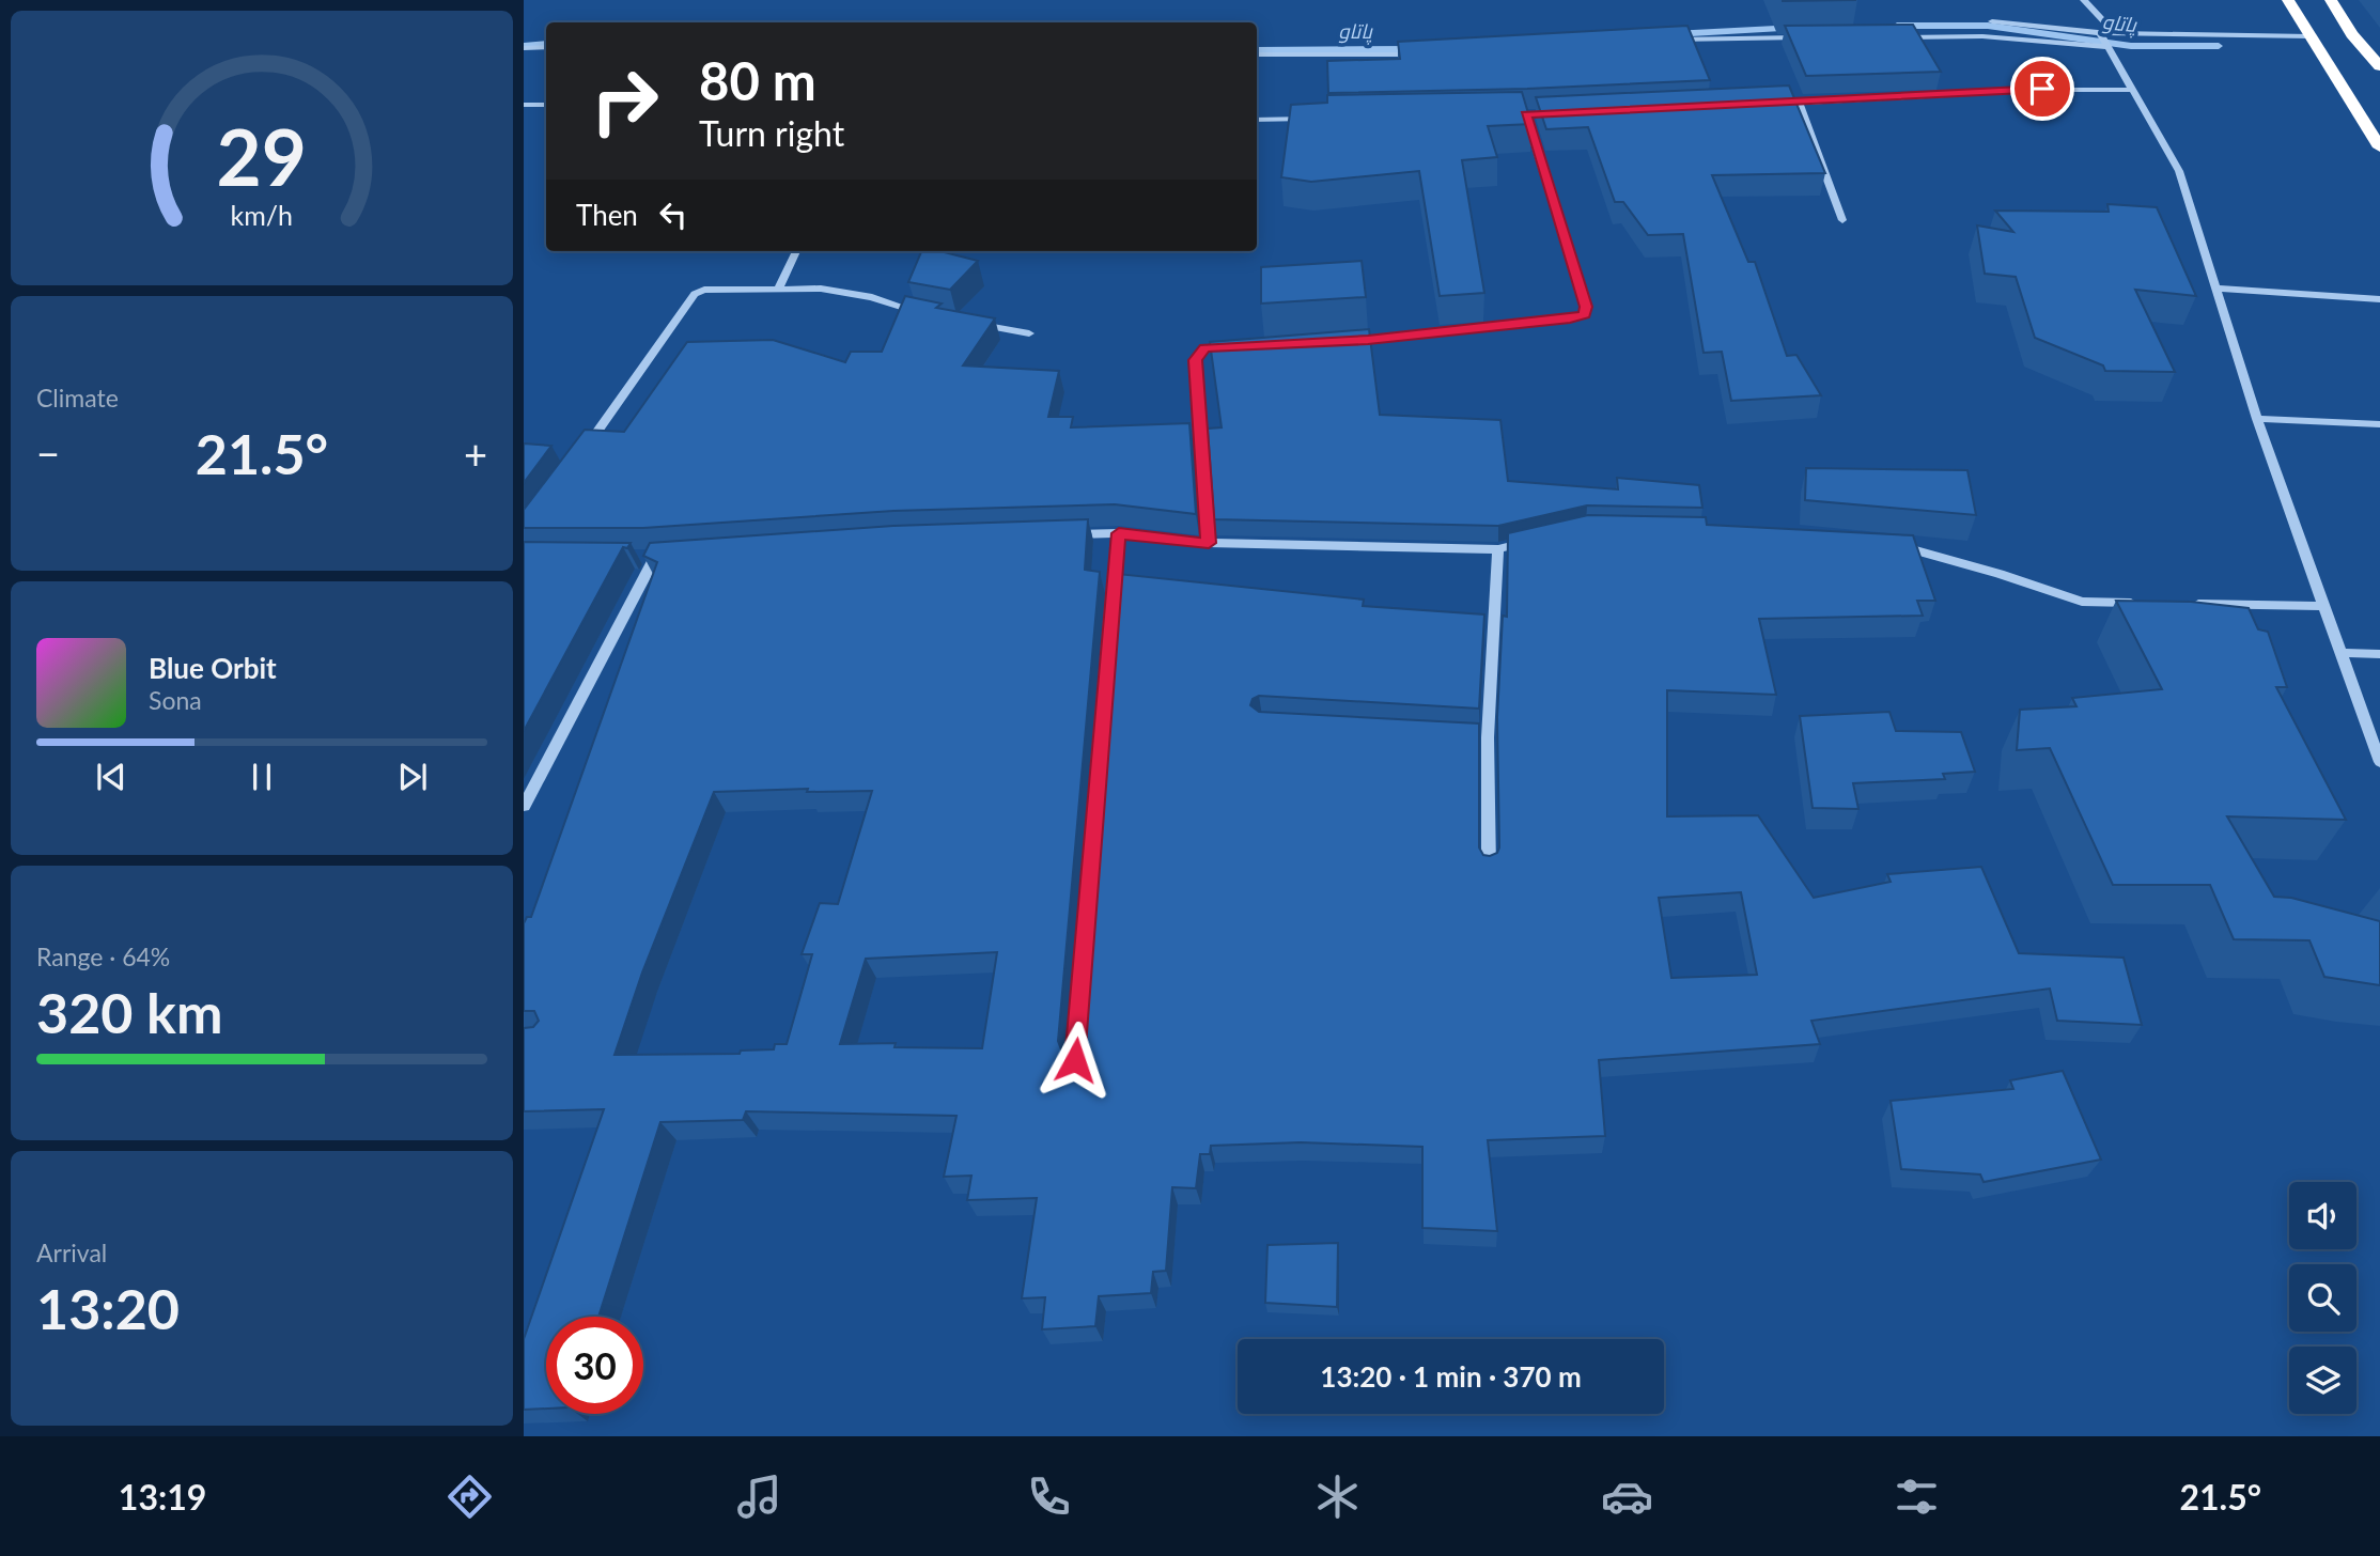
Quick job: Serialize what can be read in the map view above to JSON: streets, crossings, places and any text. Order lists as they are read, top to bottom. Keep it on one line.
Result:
{"water":["پاتاو"],"page":{"turn":["80 m","Turn right"],"then":"Then","tile":["Climate",["Range · 64%","320 km"],["Arrival","13:20"]],"heat":["−","21.5°","+"],"song":["Blue Orbit","Sona"],"limit":"30","trip":"13:20 · 1 min · 370 m","tabs":["13:19","21.5°"],"gauge":["29","km/h"]}}
